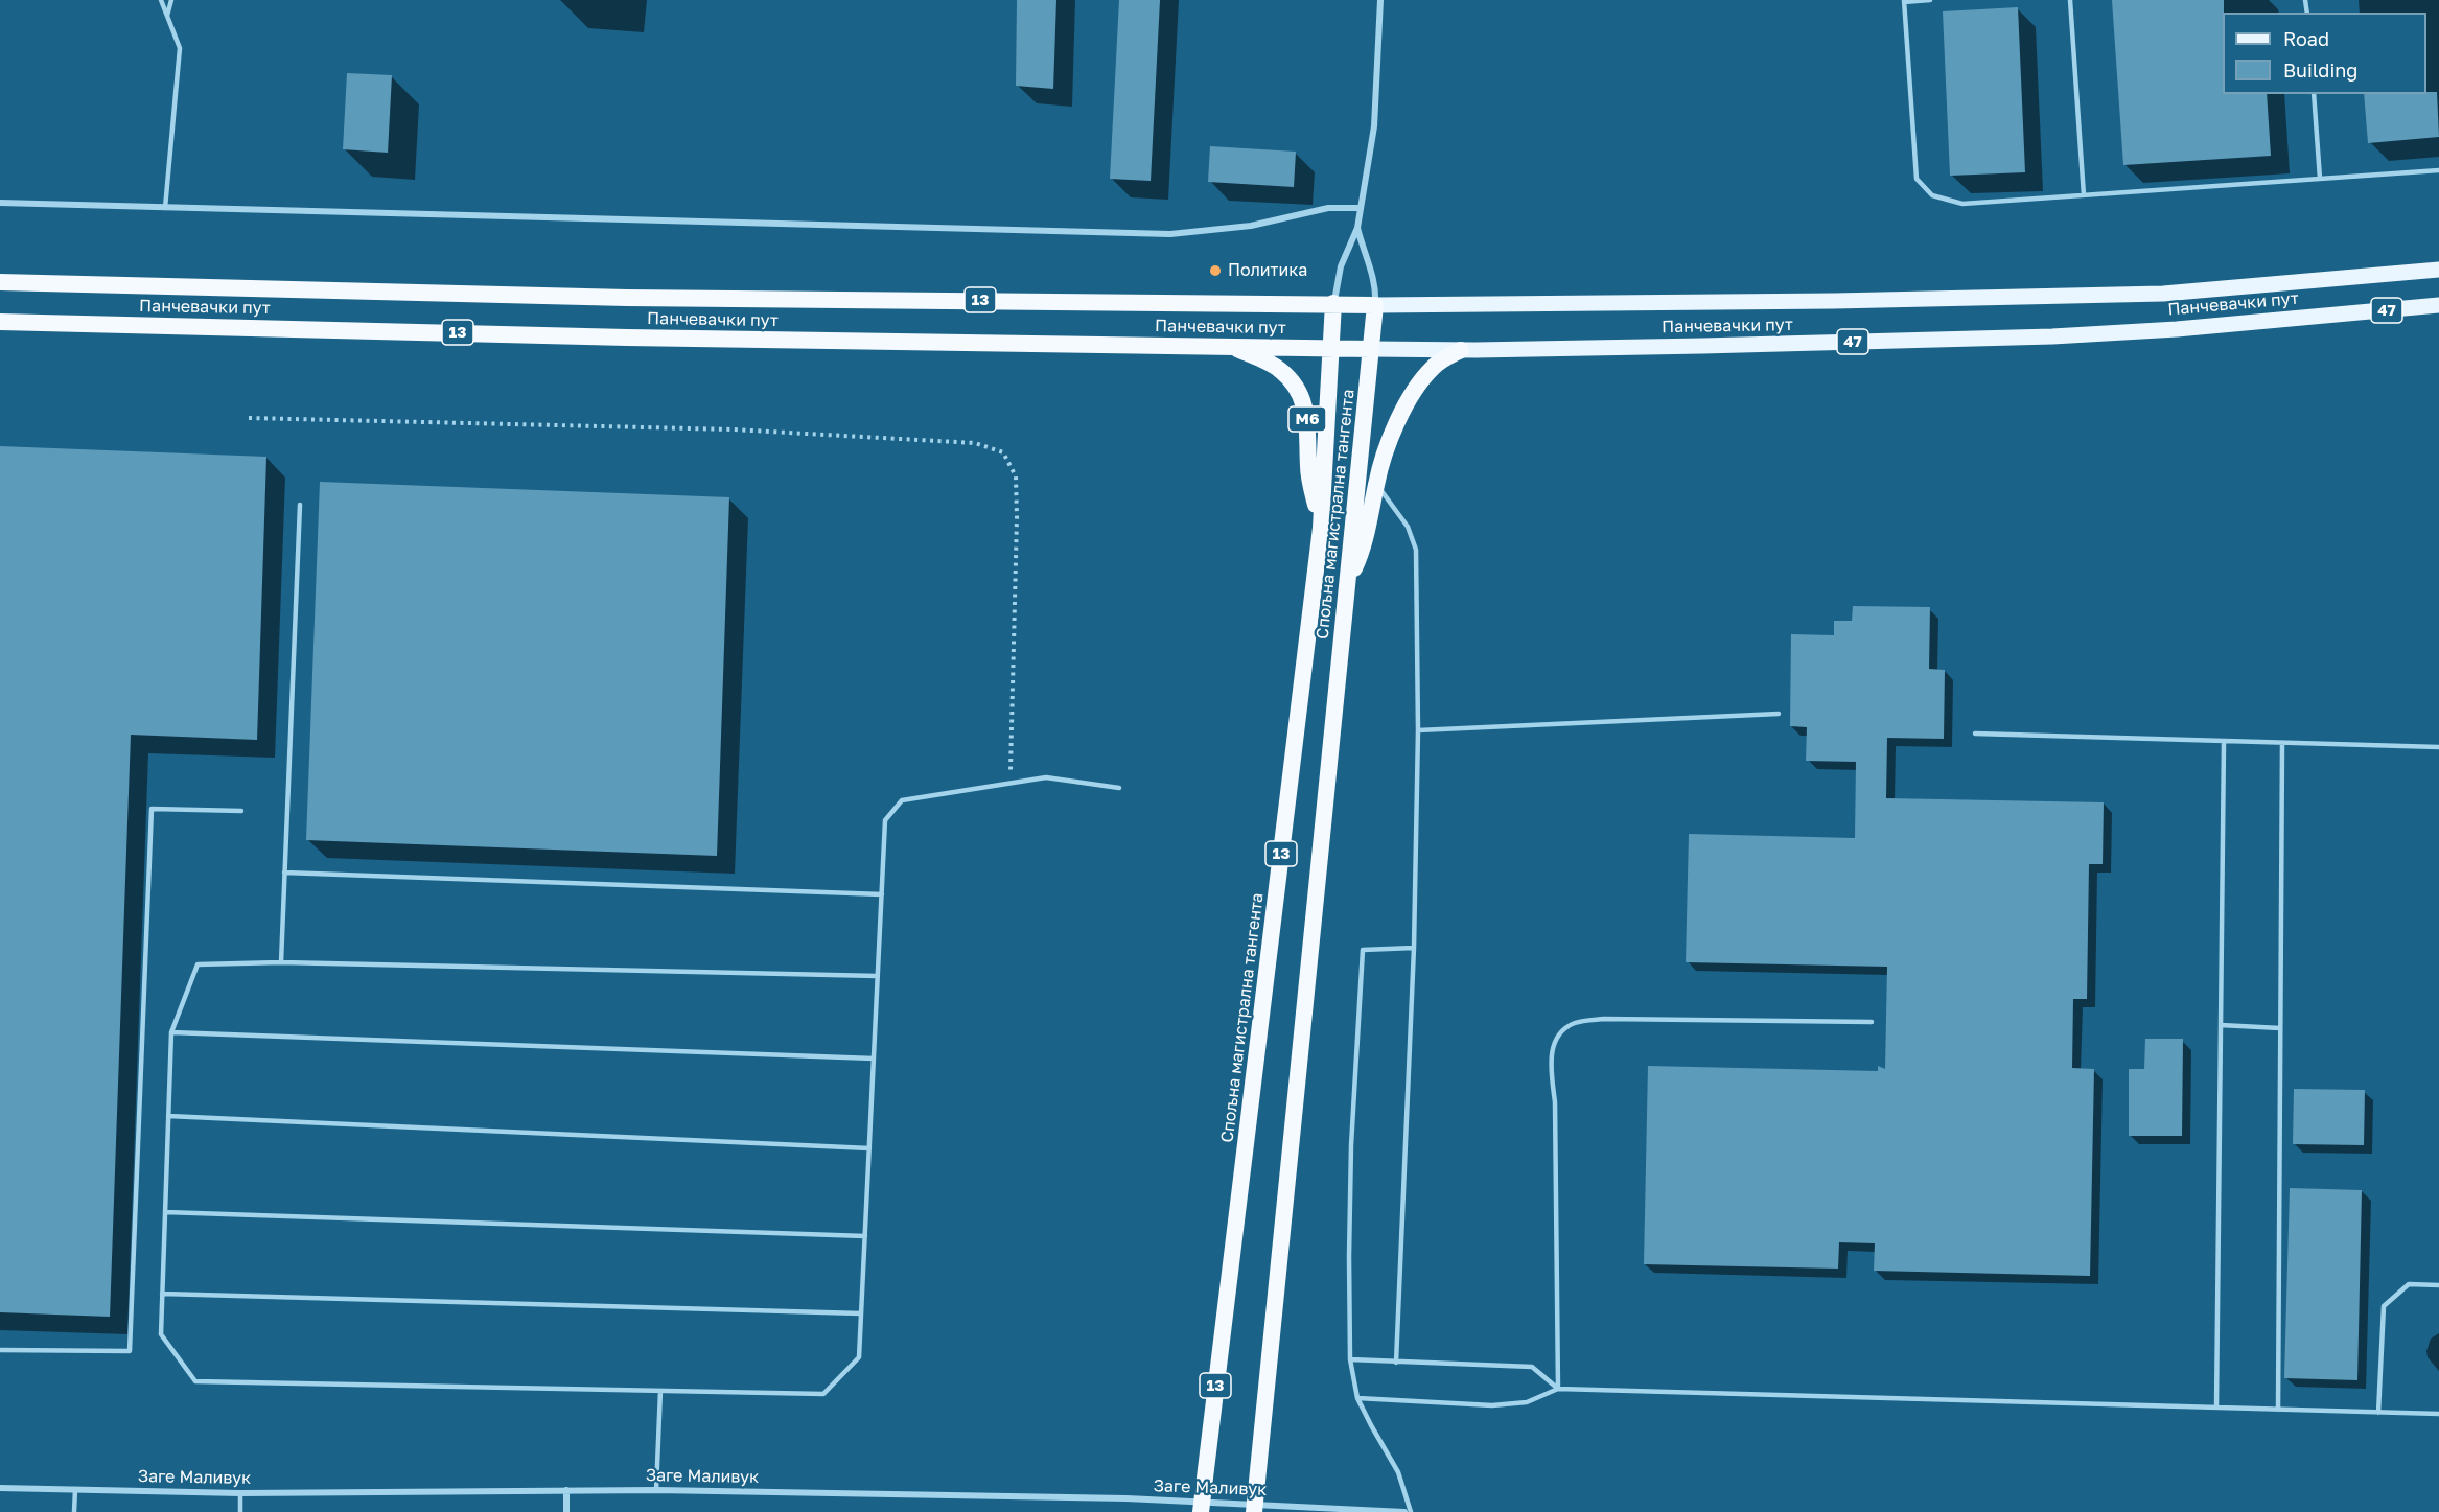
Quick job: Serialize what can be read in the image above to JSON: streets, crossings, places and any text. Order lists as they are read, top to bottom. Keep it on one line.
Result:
{"streets":{"highway":["13","Панчевачки пут","M6","Спољна магистрална тангента"],"main road":["47"],"street":["Заге Маливук"]},"crossings":[["Панчевачки пут","M6"],["Панчевачки пут","Спољна магистрална тангента"],["M6","Спољна магистрална тангента"],["Спољна магистрална тангента","Заге Маливук"]],"places":["Политика"],"legend":["Road","Building"]}
